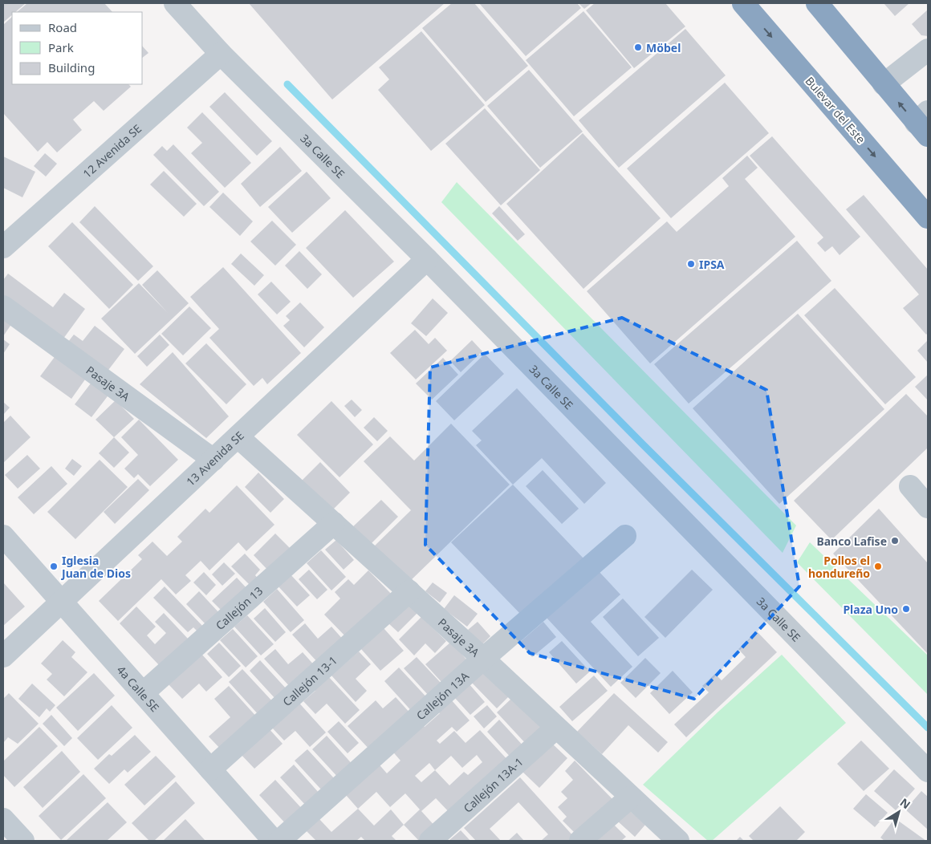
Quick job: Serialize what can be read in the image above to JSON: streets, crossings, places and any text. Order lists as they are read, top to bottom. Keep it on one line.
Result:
{"streets":{"highway":["Bulevar del Este"],"street":["12 Avenida SE","3a Calle SE","Pasaje 3A","13 Avenida SE","Callejón 13","Callejón 13-1","4a Calle SE","Callejón 13A","Callejón 13A-1"]},"crossings":[["12 Avenida SE","3a Calle SE"],["3a Calle SE","13 Avenida SE"],["Pasaje 3A","13 Avenida SE"],["Pasaje 3A","Callejón 13"],["Pasaje 3A","Callejón 13-1"],["Pasaje 3A","Callejón 13A"],["Pasaje 3A","Callejón 13A-1"],["13 Avenida SE","4a Calle SE"],["Callejón 13","4a Calle SE"],["Callejón 13-1","4a Calle SE"]],"places":["Möbel","IPSA","Banco Lafise","Iglesia Juan de Dios","Pollos el hondureño","Plaza Uno"],"legend":["Road","Park","Building"],"north":"top right"}
